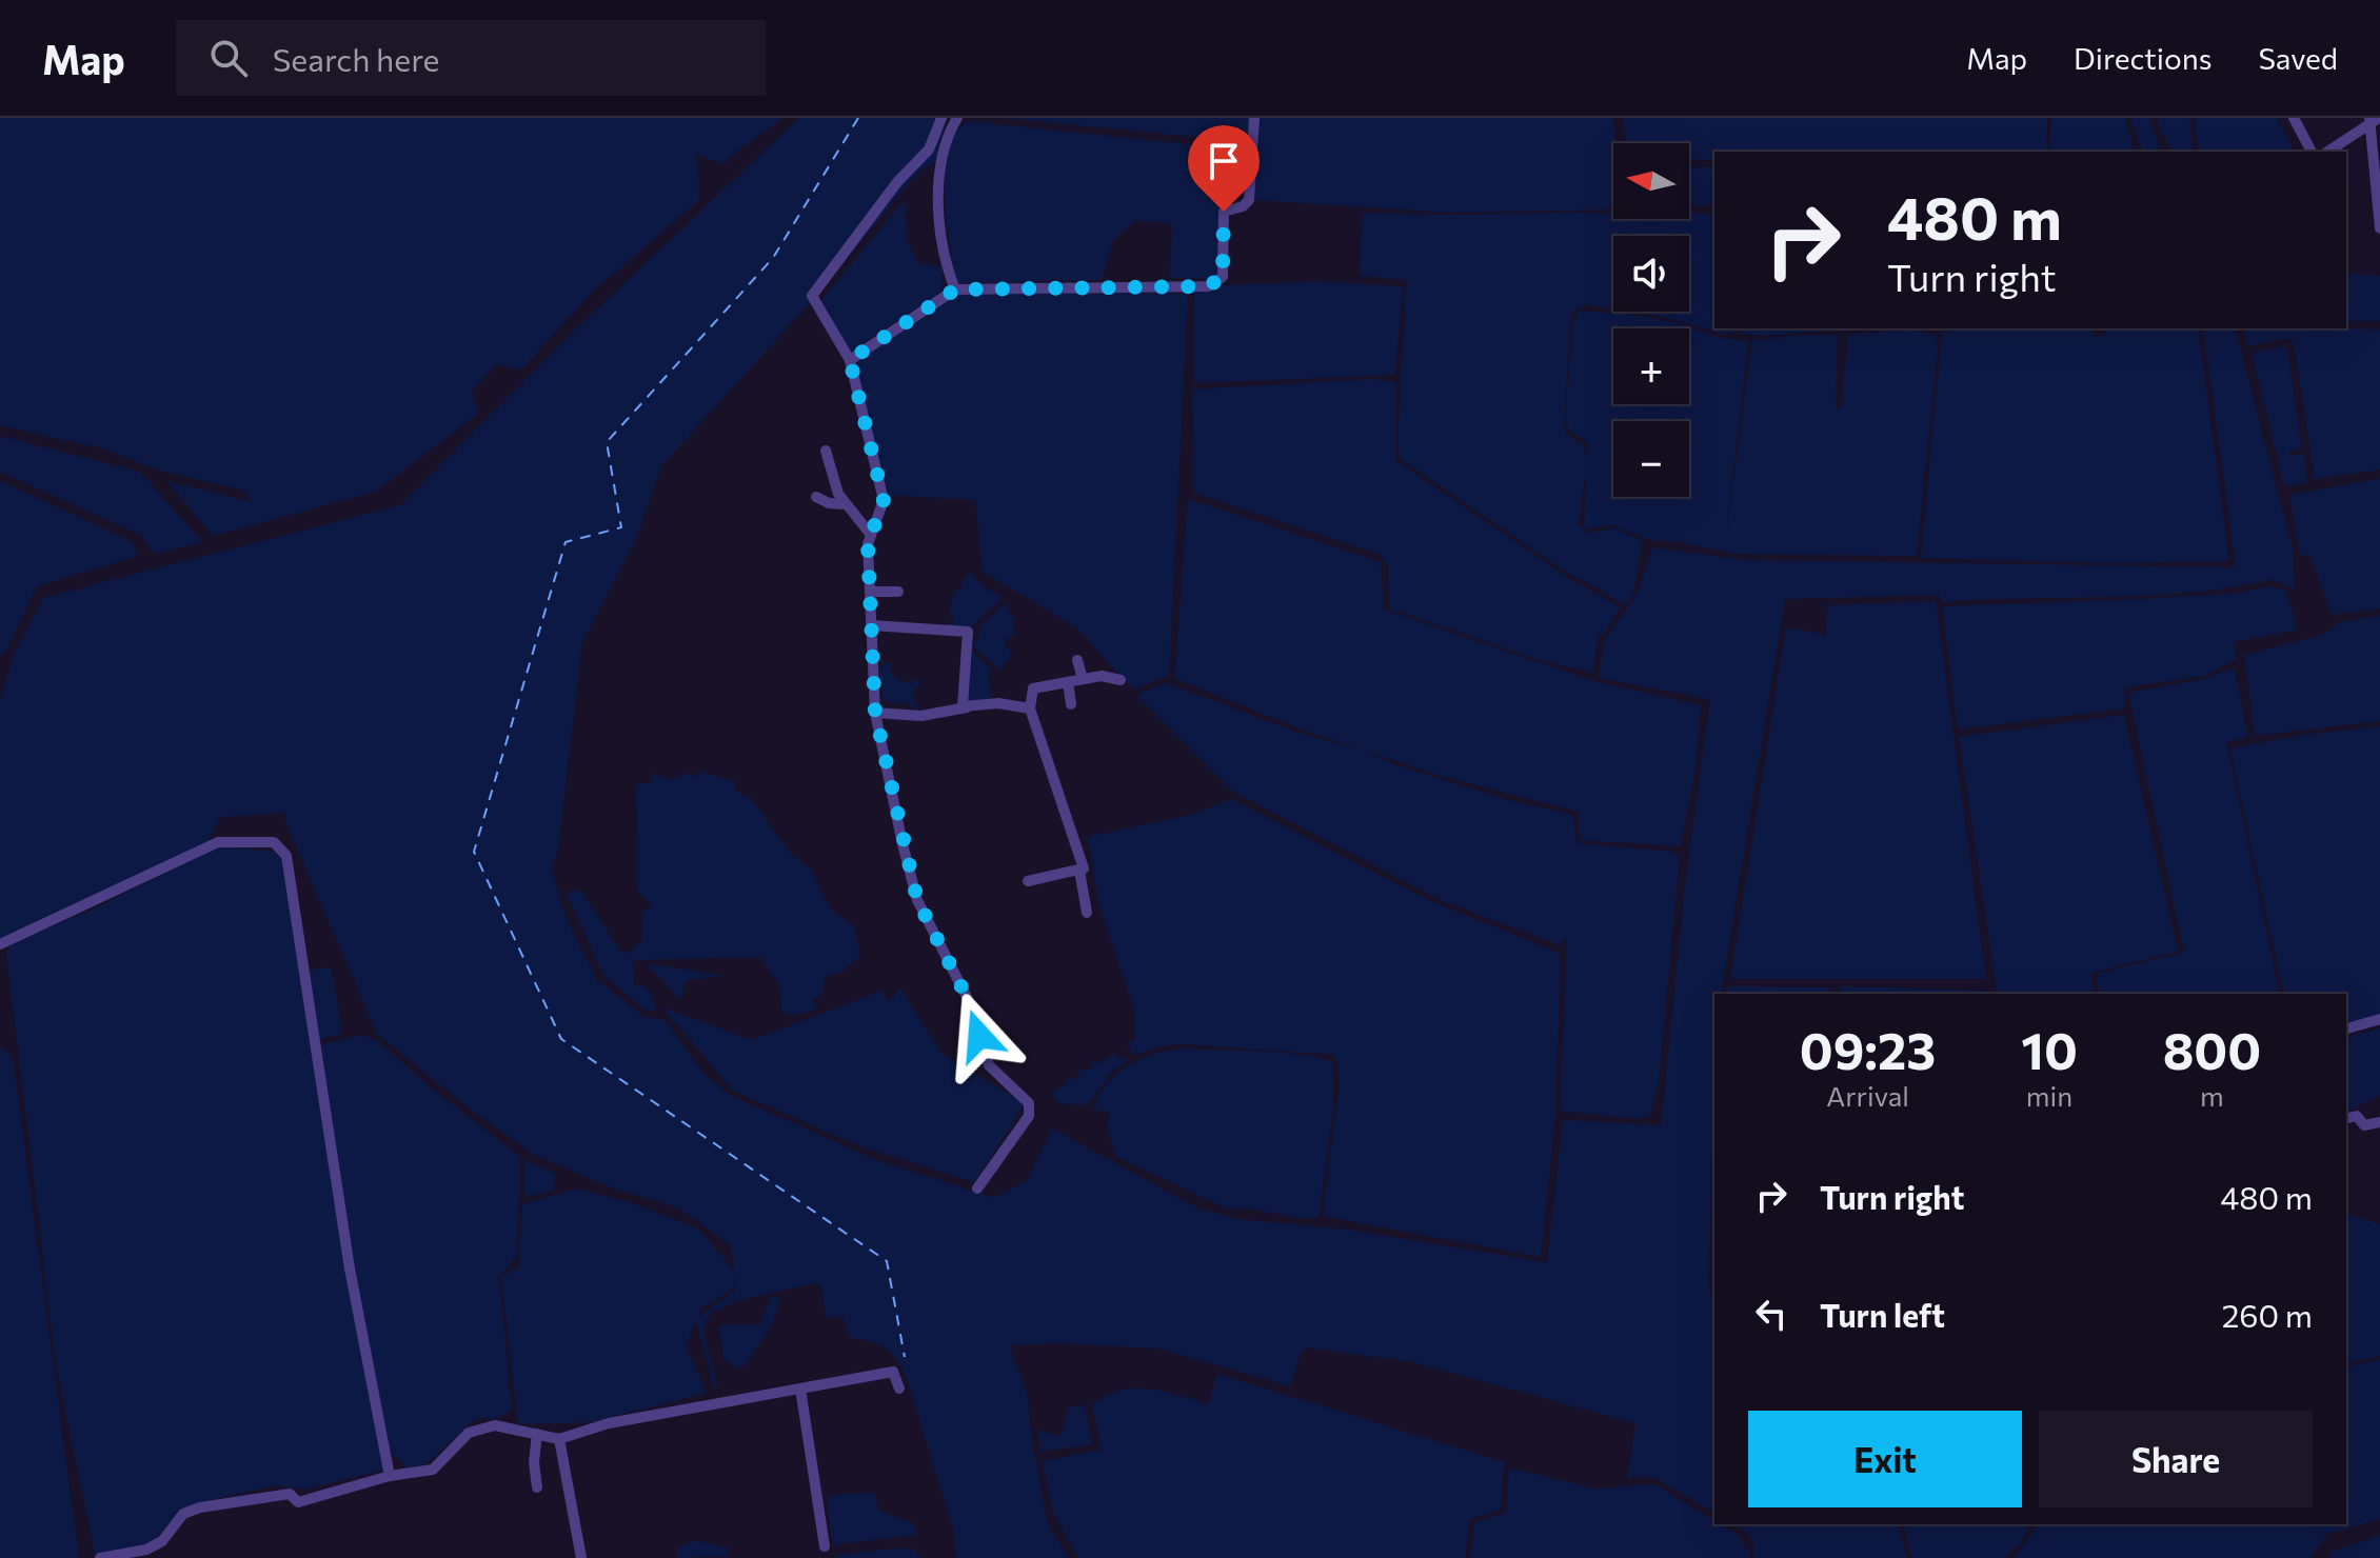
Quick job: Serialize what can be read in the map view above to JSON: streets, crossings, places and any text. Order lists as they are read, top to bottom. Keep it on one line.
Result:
{"north":"left","page":{"header":"Map","search":"Search here","nav":["Map","Directions","Saved"],"map_buttons":["+","−"],"turn":["480 m","Turn right"],"eta":["09:23","Arrival","10","min","800","m"],"list":[{"name":"Turn right","value":"480 m"},{"name":"Turn left","value":"260 m"}],"buttons":["Exit","Share"]}}
